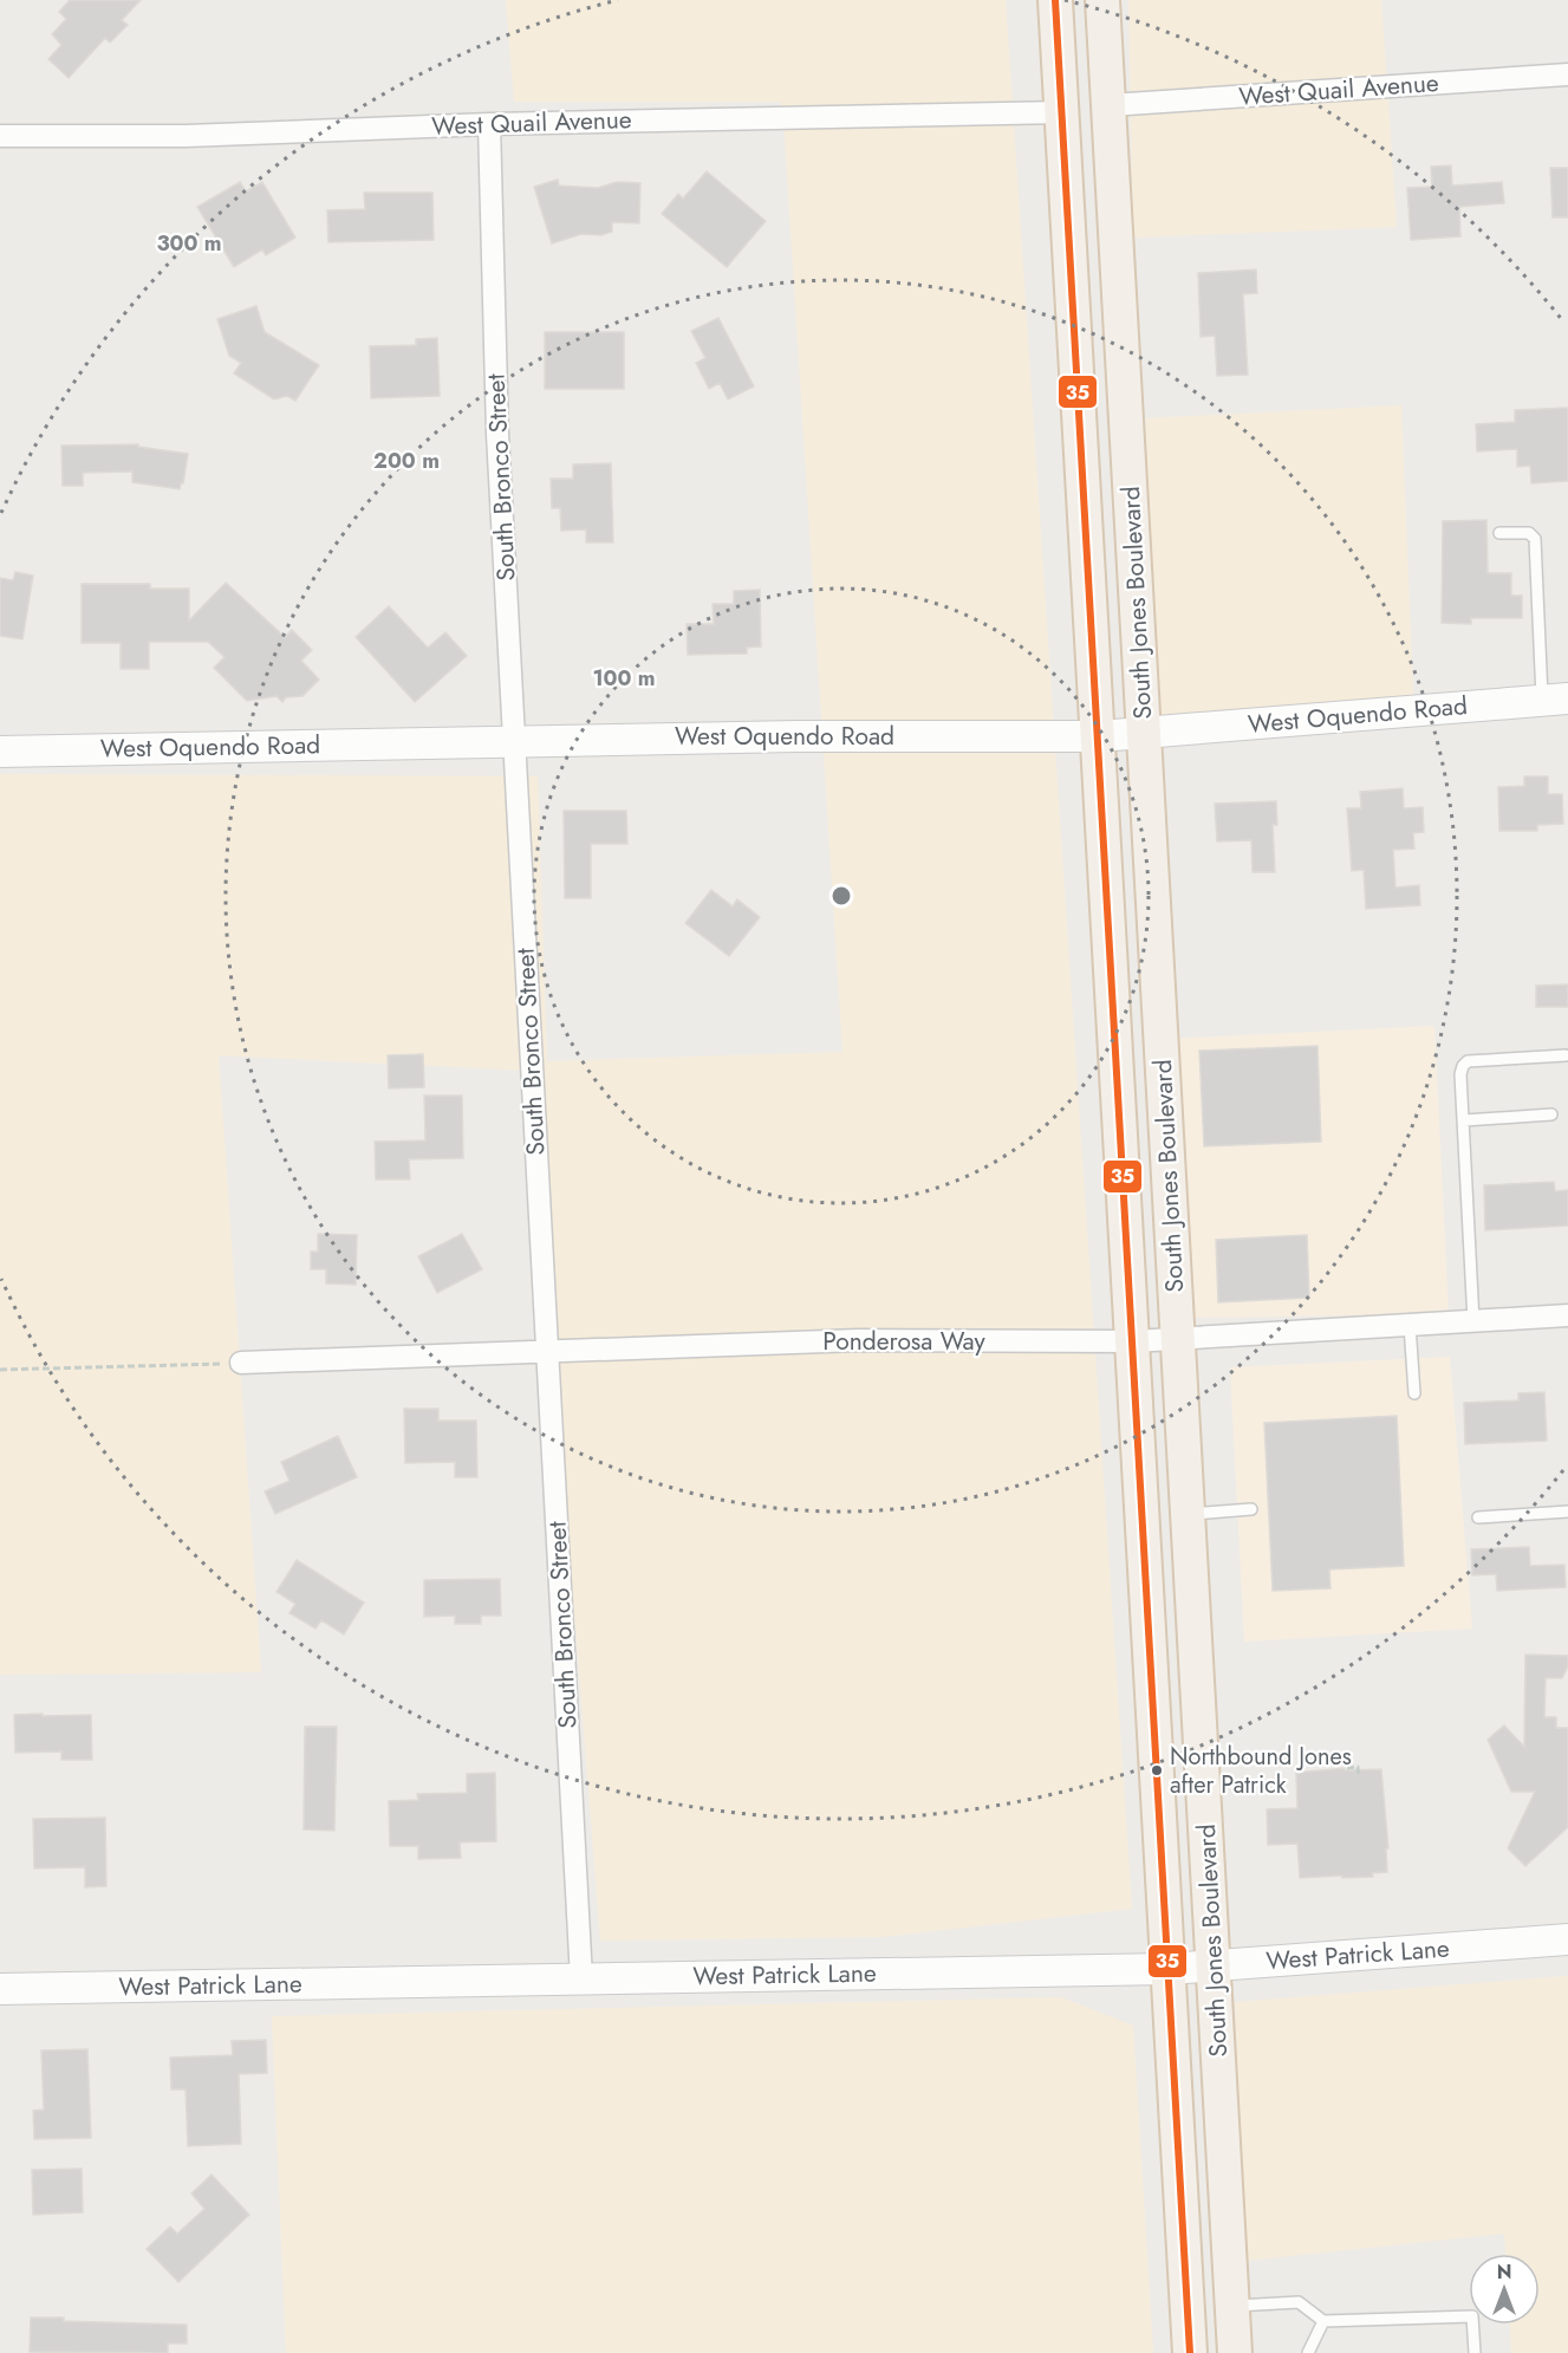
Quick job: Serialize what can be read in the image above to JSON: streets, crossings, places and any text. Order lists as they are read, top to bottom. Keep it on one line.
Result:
{"streets":{"main road":["South Jones Boulevard"],"street":["West Quail Avenue","South Bronco Street","West Oquendo Road","Ponderosa Way","West Patrick Lane"]},"crossings":[["West Quail Avenue","South Bronco Street"],["West Quail Avenue","South Jones Boulevard"],["South Bronco Street","West Oquendo Road"],["South Bronco Street","Ponderosa Way"],["South Bronco Street","West Patrick Lane"],["South Jones Boulevard","West Oquendo Road"],["South Jones Boulevard","Ponderosa Way"],["South Jones Boulevard","West Patrick Lane"]],"places":["Northbound Jones after Patrick"],"lines":["transit line 35"],"north":"top","rings":["300 m","200 m","100 m"]}
